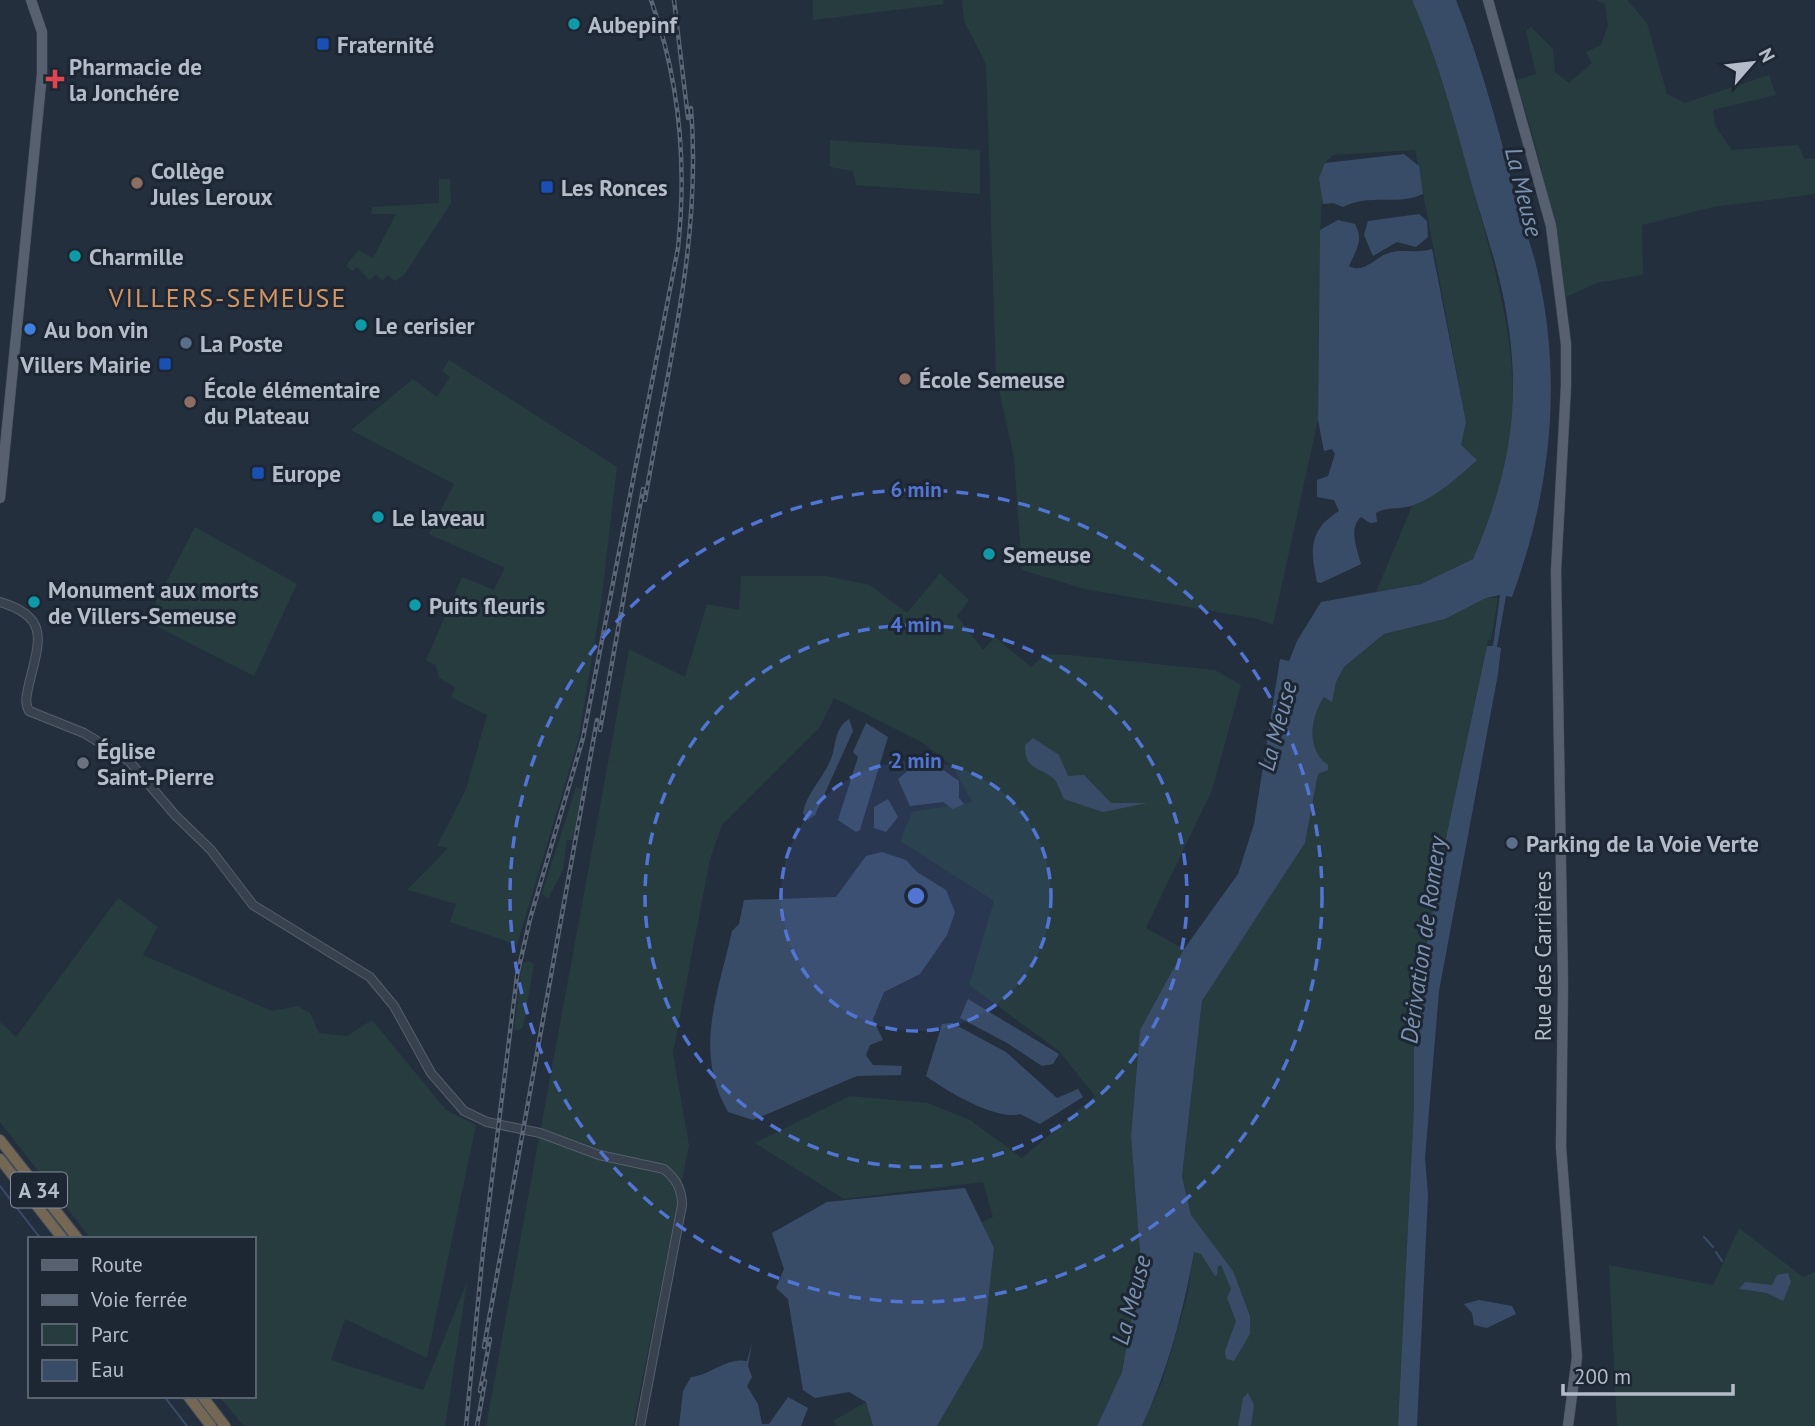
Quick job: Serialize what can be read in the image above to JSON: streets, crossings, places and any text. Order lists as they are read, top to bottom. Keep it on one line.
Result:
{"streets":{"highway":["A 34"],"main road":["Rue des Carrières"]},"districts":["VILLERS-SEMEUSE"],"water":["La Meuse","Dérivation de Romery"],"places":{"other":["Aubepinf","Collège Jules Leroux","Charmille","Le cerisier","Au bon vin","La Poste","École Semeuse","École élémentaire du Plateau","Le laveau","Semeuse","Monument aux morts de Villers-Semeuse","Puits fleuris","Église Saint-Pierre","Parking de la Voie Verte"],"transit":["Fraternité","Les Ronces","Villers Mairie","Europe"],"health":["Pharmacie de la Jonchére"]},"legend":["Route","Voie ferrée","Parc","Eau"],"scale_bar":"200 m","north":"top right","rings":["6 min","4 min","2 min"]}
